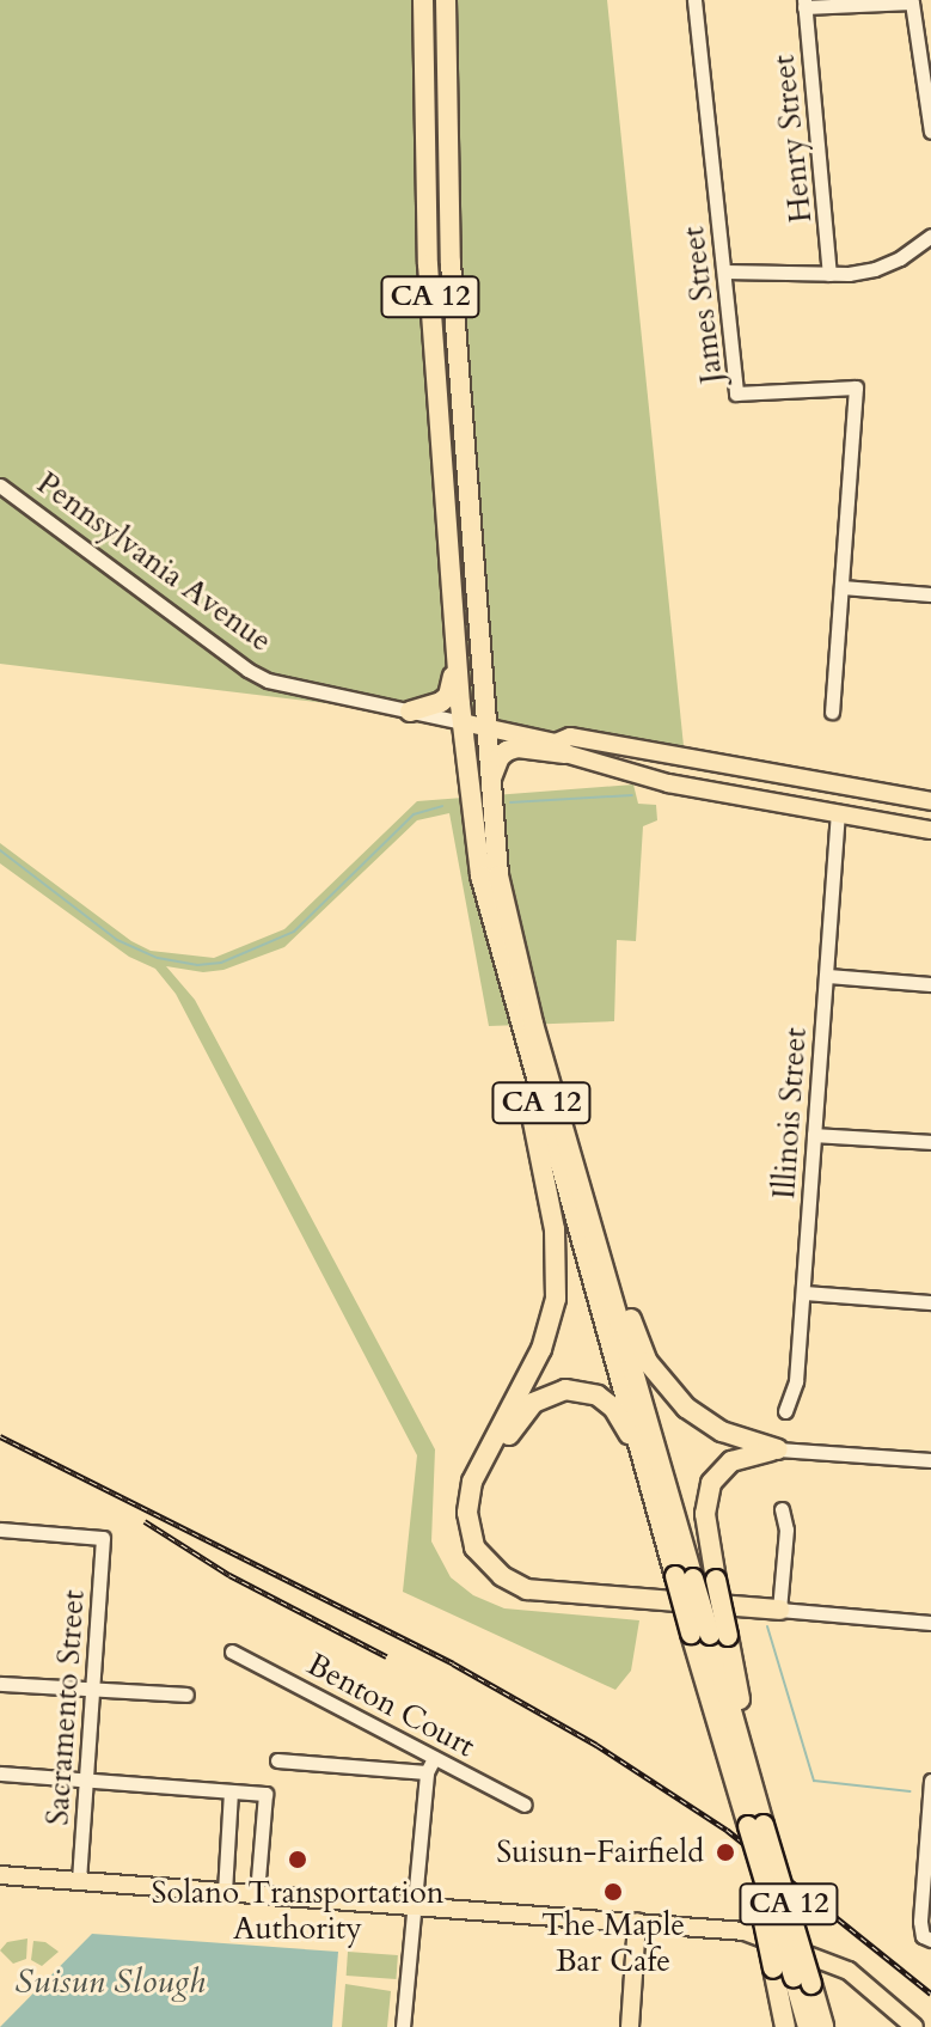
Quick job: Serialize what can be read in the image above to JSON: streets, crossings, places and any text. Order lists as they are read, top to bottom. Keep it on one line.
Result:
{"streets":{"highway":["CA 12"],"main road":["Pennsylvania Avenue"],"street":["Henry Street","James Street","Illinois Street","Benton Court","Sacramento Street"]},"crossings":[["CA 12","Pennsylvania Avenue"],["Pennsylvania Avenue","Illinois Street"]],"water":["Suisun Slough"],"places":["Suisun-Fairfield","Solano Transportation Authority","The Maple Bar Cafe"]}
